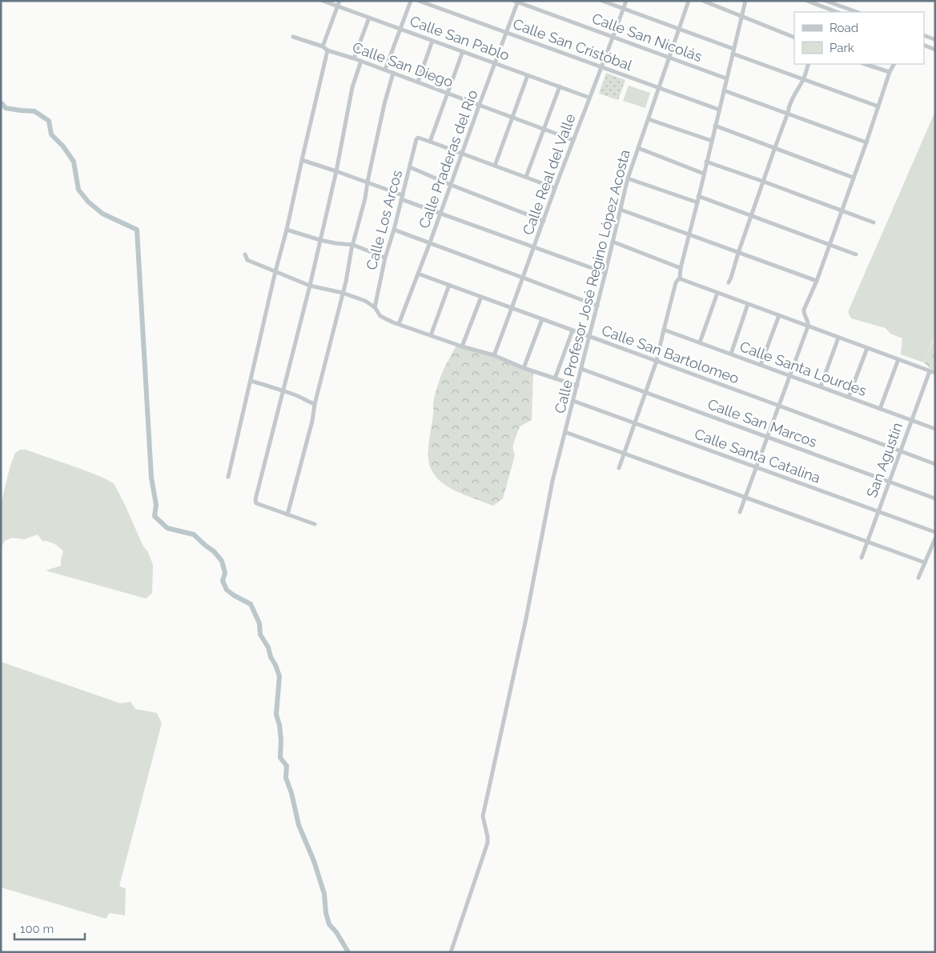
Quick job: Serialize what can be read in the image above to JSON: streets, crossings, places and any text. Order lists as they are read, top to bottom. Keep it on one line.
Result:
{"streets":{"street":["Calle San Nicolás","Calle San Pablo","Calle San Cristóbal","Calle San Diego","Calle Praderas del Río","Calle Real del Valle","Calle Los Arcos","Calle Profesor José Regino López Acosta","Calle San Bartolomeo","Calle Santa Lourdes","Calle San Marcos","Calle Santa Catalina","San Agustín"]},"crossings":[["Calle San Nicolás","Calle Praderas del Río"],["Calle San Nicolás","Calle Real del Valle"],["Calle San Nicolás","Calle Profesor José Regino López Acosta"],["Calle San Pablo","Calle Praderas del Río"],["Calle San Pablo","Calle Real del Valle"],["Calle San Cristóbal","Calle Praderas del Río"],["Calle San Cristóbal","Calle Real del Valle"],["Calle San Cristóbal","Calle Profesor José Regino López Acosta"],["Calle San Diego","Calle Praderas del Río"],["Calle San Diego","Calle Real del Valle"],["Calle Praderas del Río","Calle San Bartolomeo"],["Calle Real del Valle","Calle San Bartolomeo"],["Calle Profesor José Regino López Acosta","Calle San Bartolomeo"],["Calle Profesor José Regino López Acosta","Calle San Marcos"],["Calle Profesor José Regino López Acosta","Calle Santa Catalina"],["Calle San Bartolomeo","San Agustín"],["Calle Santa Lourdes","San Agustín"],["Calle San Marcos","San Agustín"],["Calle Santa Catalina","San Agustín"]],"legend":["Road","Park"],"scale_bar":"100 m"}
